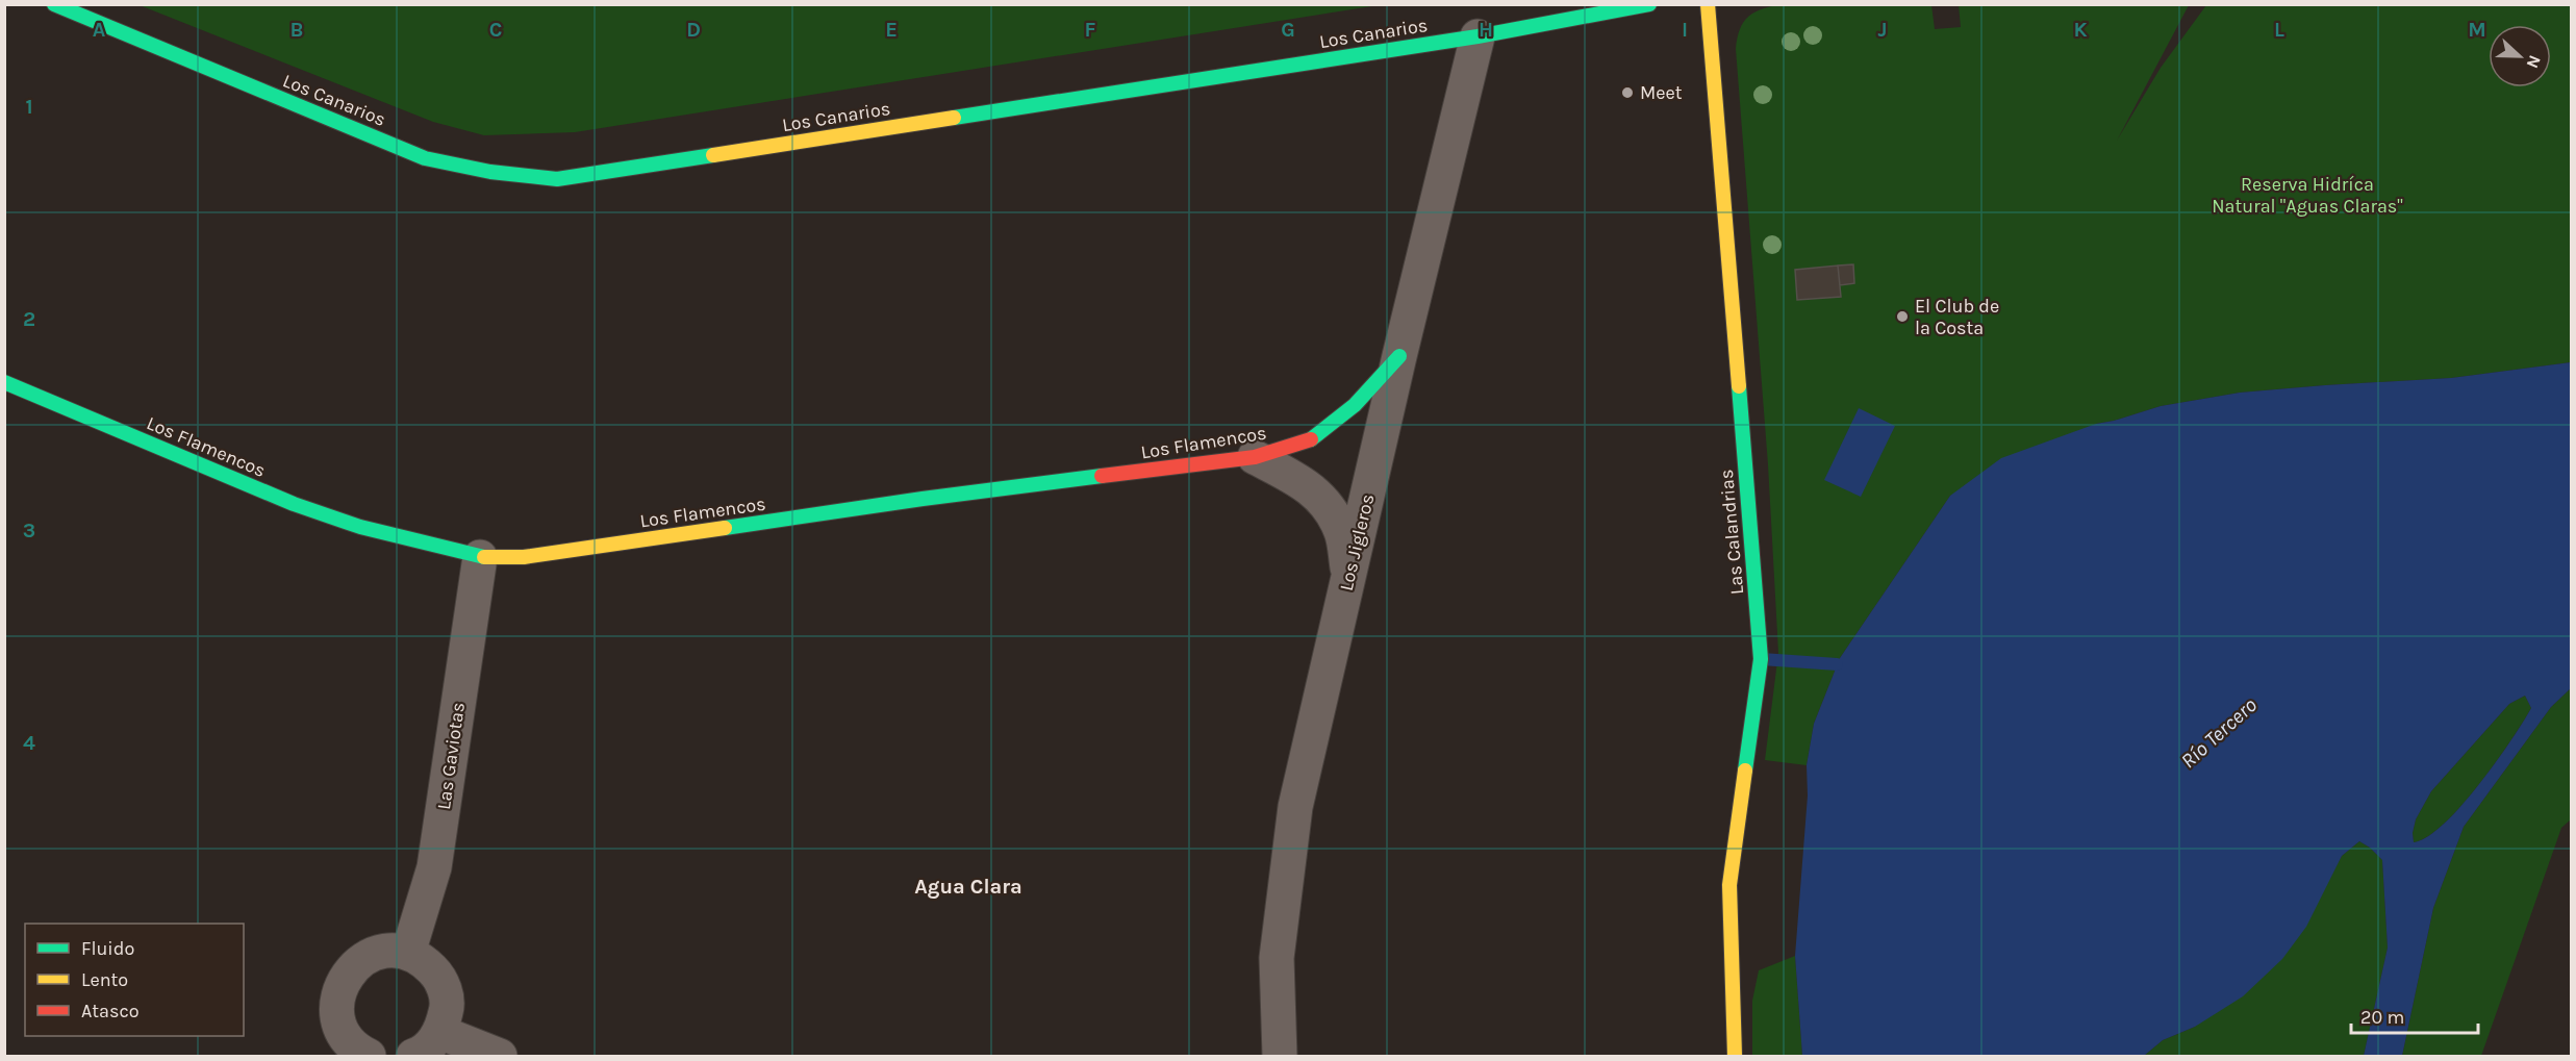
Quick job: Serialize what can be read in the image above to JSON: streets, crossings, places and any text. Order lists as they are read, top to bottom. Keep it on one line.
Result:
{"streets":{"street":["Los Canarios","Los Flamencos","Las Calandrias","Los Jigleros","Las Gaviotas"]},"crossings":[["Los Canarios","Los Jigleros"],["Los Flamencos","Los Jigleros"],["Los Flamencos","Las Gaviotas"]],"districts":["Agua Clara"],"water":["Río Tercero"],"parks":["Reserva Hidríca Natural \"Aguas Claras\""],"places":["Meet","El Club de la Costa"],"legend":["Fluido","Lento","Atasco"],"scale_bar":"20 m","north":"right","grid":{"columns":["A","B","C","D","E","F","G","H","I","J","K","L","M"],"rows":["1","2","3","4"]}}
